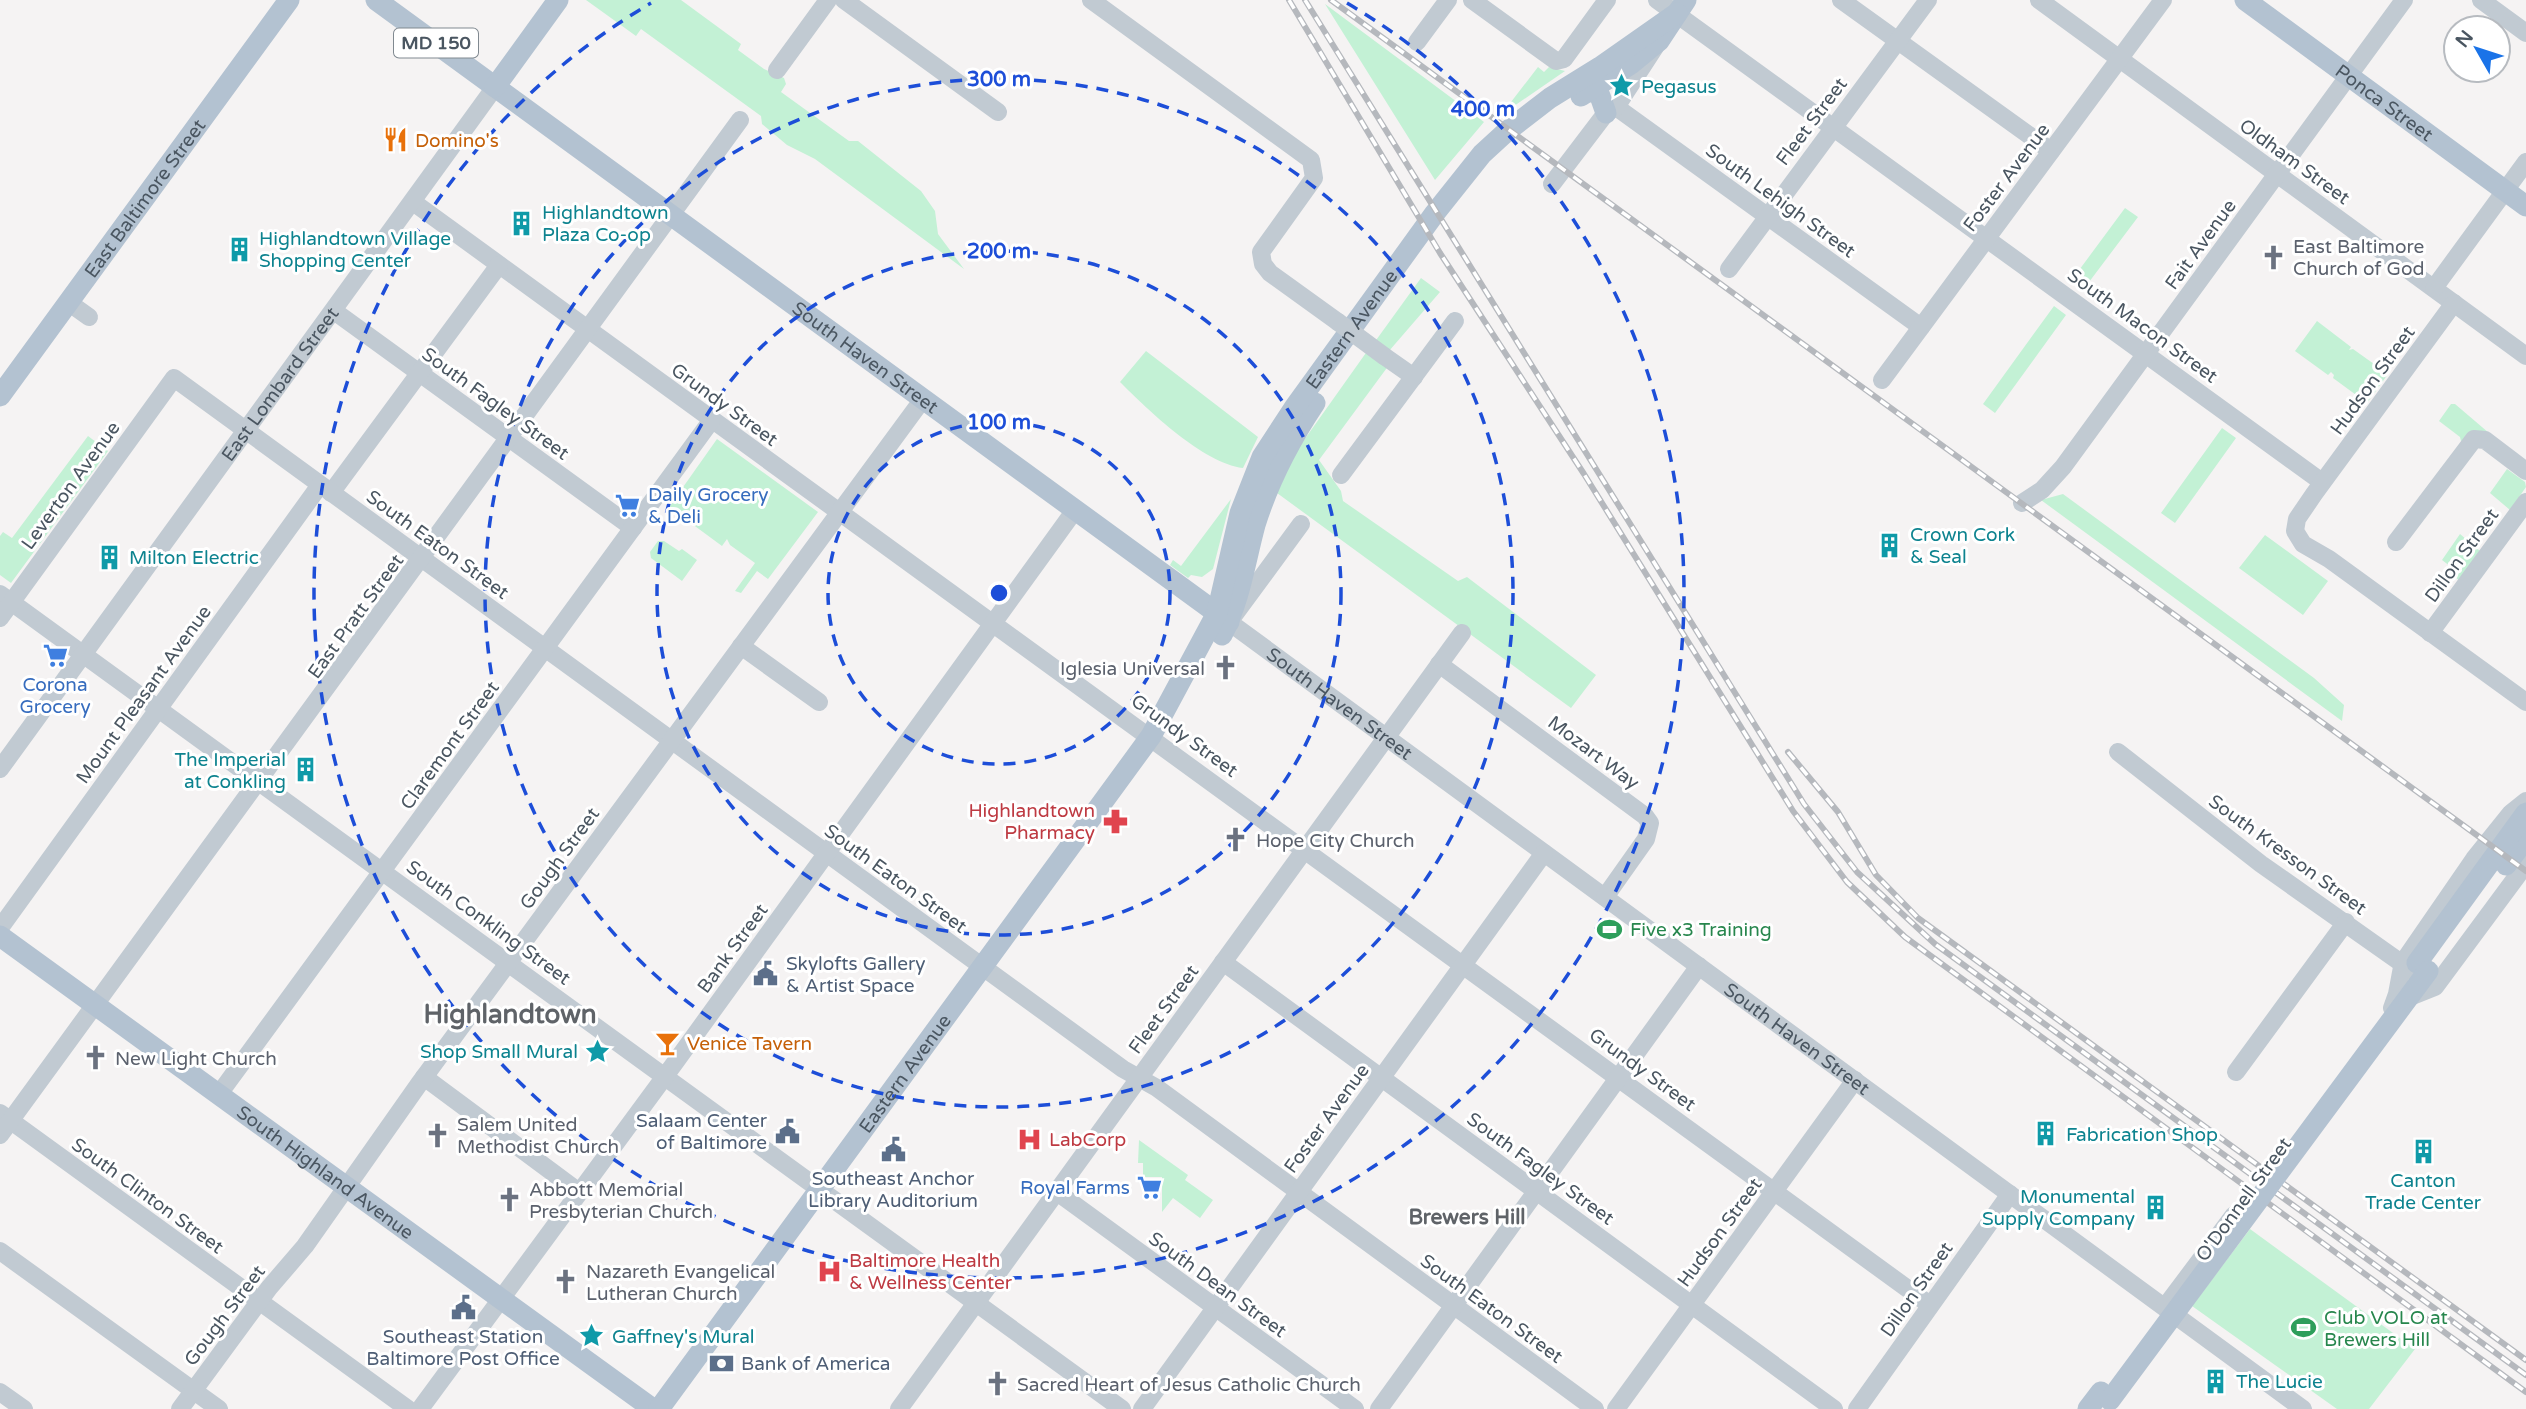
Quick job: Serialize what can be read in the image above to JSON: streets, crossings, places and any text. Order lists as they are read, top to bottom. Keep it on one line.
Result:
{"streets":{"main road":["MD 150","Ponca Street","East Baltimore Street","Eastern Avenue","South Haven Street","East Lombard Street","South Highland Avenue","O'Donnell Street"],"street":["Fleet Street","Oldham Street","Foster Avenue","South Lehigh Street","Fait Avenue","South Macon Street","Hudson Street","South Fagley Street","Grundy Street","Leverton Avenue","South Eaton Street","Dillon Street","East Pratt Street","Mount Pleasant Avenue","Claremont Street","Mozart Way","South Kresson Street","Gough Street","South Conkling Street","Bank Street","South Clinton Street","South Dean Street"]},"crossings":[["Ponca Street","Fait Avenue"],["Fleet Street","South Lehigh Street"],["Fleet Street","South Macon Street"],["Fleet Street","South Haven Street"],["Fleet Street","South Fagley Street"],["Fleet Street","Grundy Street"],["Fleet Street","South Eaton Street"],["Fleet Street","Mozart Way"],["Fleet Street","South Conkling Street"],["Fleet Street","South Dean Street"],["Oldham Street","Foster Avenue"],["Oldham Street","Fait Avenue"],["Oldham Street","Hudson Street"],["Foster Avenue","South Lehigh Street"],["Foster Avenue","South Macon Street"],["Foster Avenue","South Haven Street"],["Foster Avenue","South Fagley Street"],["Foster Avenue","Grundy Street"],["Foster Avenue","South Eaton Street"],["Foster Avenue","South Dean Street"],["South Lehigh Street","Eastern Avenue"],["Fait Avenue","South Macon Street"],["South Macon Street","Eastern Avenue"],["South Macon Street","Hudson Street"],["Eastern Avenue","South Haven Street"],["Eastern Avenue","Grundy Street"],["Eastern Avenue","South Eaton Street"],["Eastern Avenue","South Conkling Street"],["South Haven Street","Hudson Street"],["South Haven Street","East Lombard Street"],["South Haven Street","Dillon Street"],["South Haven Street","East Pratt Street"],["South Haven Street","Mozart Way"],["South Haven Street","Gough Street"],["South Haven Street","Bank Street"],["South Haven Street","O'Donnell Street"],["Hudson Street","South Fagley Street"],["Hudson Street","Grundy Street"],["East Lombard Street","South Fagley Street"],["East Lombard Street","Grundy Street"],["East Lombard Street","South Eaton Street"],["East Lombard Street","South Conkling Street"],["South Fagley Street","East Pratt Street"],["South Fagley Street","Mount Pleasant Avenue"],["South Fagley Street","Claremont Street"],["Grundy Street","Dillon Street"],["Grundy Street","East Pratt Street"],["Grundy Street","Mount Pleasant Avenue"],["Grundy Street","Claremont Street"],["Grundy Street","Gough Street"],["Grundy Street","Bank Street"],["Leverton Avenue","South Eaton Street"],["Leverton Avenue","South Conkling Street"],["South Eaton Street","East Pratt Street"],["South Eaton Street","Mount Pleasant Avenue"],["South Eaton Street","Claremont Street"],["South Eaton Street","Gough Street"],["South Eaton Street","Bank Street"],["East Pratt Street","South Conkling Street"],["East Pratt Street","South Highland Avenue"],["East Pratt Street","South Clinton Street"],["Mount Pleasant Avenue","South Conkling Street"],["Claremont Street","South Conkling Street"],["Claremont Street","South Highland Avenue"],["South Kresson Street","O'Donnell Street"],["Gough Street","South Conkling Street"],["Gough Street","South Highland Avenue"],["Gough Street","South Clinton Street"],["South Conkling Street","Bank Street"],["Bank Street","South Highland Avenue"]],"districts":["Highlandtown","Brewers Hill"],"places":{"place":["Pegasus","Shop Small Mural","Gaffney's Mural"],"restaurant":["Domino's"],"building":["Highlandtown Plaza Co-op","Highlandtown Village Shopping Center","Crown Cork & Seal","Milton Electric","The Imperial at Conkling","Fabrication Shop","Canton Trade Center","Monumental Supply Company","The Lucie"],"church":["East Baltimore Church of God","Iglesia Universal","Hope City Church","New Light Church","Salem United Methodist Church","Abbott Memorial Presbyterian Church","Nazareth Evangelical Lutheran Church","Sacred Heart of Jesus Catholic Church"],"supermarket":["Daily Grocery & Deli","Corona Grocery","Royal Farms"],"pharmacy":["Highlandtown Pharmacy"],"sports":["Five x3 Training","Club VOLO at Brewers Hill"],"public building":["Skylofts Gallery & Artist Space","Salaam Center of Baltimore","Southeast Anchor Library Auditorium","Southeast Station Baltimore Post Office"],"bar":["Venice Tavern"],"hospital":["LabCorp","Baltimore Health & Wellness Center"],"bank":["Bank of America"]},"north":"top left","rings":["300 m","400 m","200 m","100 m"]}
